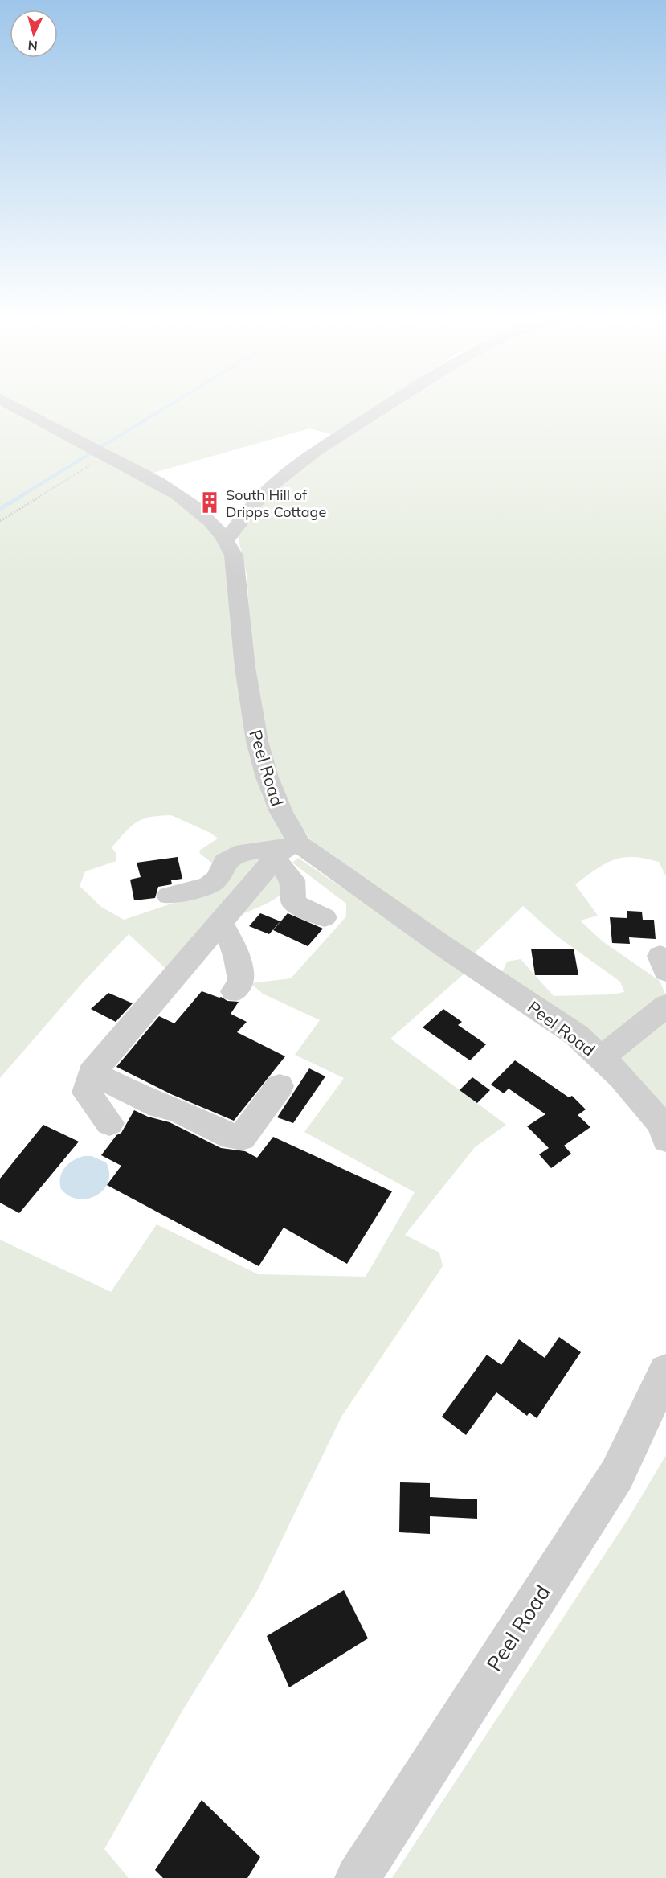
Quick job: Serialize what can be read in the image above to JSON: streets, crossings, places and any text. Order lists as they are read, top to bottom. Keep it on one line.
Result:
{"streets":{"street":["Peel Road"]},"places":{"building":["South Hill of Dripps Cottage"]},"north":"bottom"}
